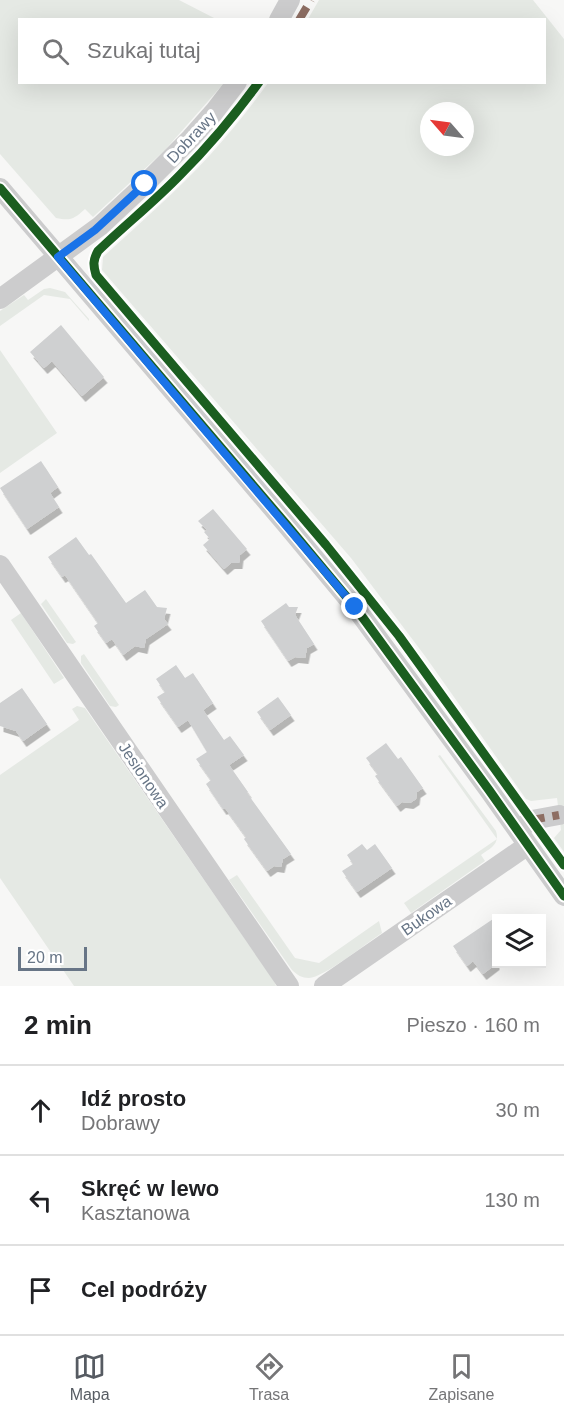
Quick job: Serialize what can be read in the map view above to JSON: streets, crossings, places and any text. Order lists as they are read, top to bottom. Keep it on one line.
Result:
{"streets":{"street":["Dobrawy","Jesionowa","Bukowa"]},"scale_bar":"20 m","north":"top left","page":{"search":"Szukaj tutaj","scale":"20 m","heading":["2 min","Pieszo · 160 m"],"list":[["Idź prosto","Dobrawy","30 m"],["Skręć w lewo","Kasztanowa","130 m"],"Cel podróży"],"nav":["Mapa","Trasa","Zapisane"]}}
